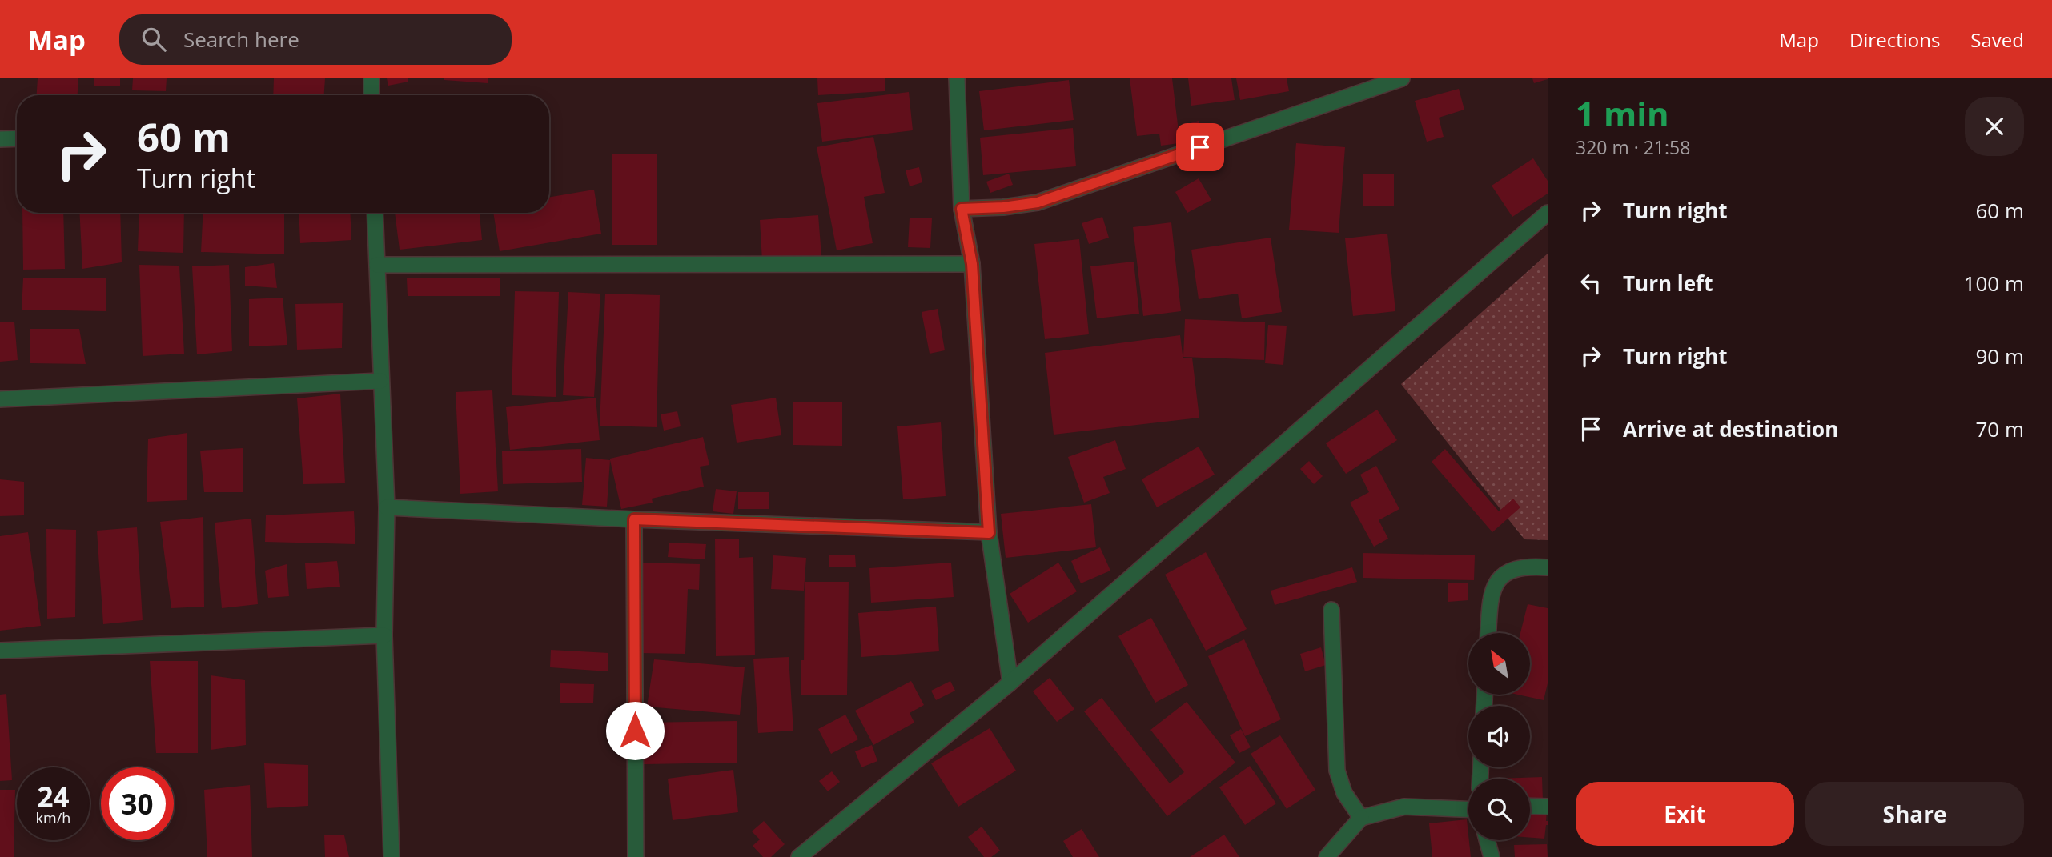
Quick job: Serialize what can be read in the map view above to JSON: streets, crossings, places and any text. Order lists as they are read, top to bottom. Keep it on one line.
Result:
{"north":"top left","page":{"header":"Map","search":"Search here","nav":["Map","Directions","Saved"],"heading":["1 min","320 m · 21:58"],"turn":["60 m","Turn right"],"list":[{"name":"Turn right","value":"60 m"},{"name":"Turn left","value":"100 m"},{"name":"Turn right","value":"90 m"},{"name":"Arrive at destination","value":"70 m"}],"speed":"24 km/h","limit":"30","buttons":["Exit","Share"]}}
